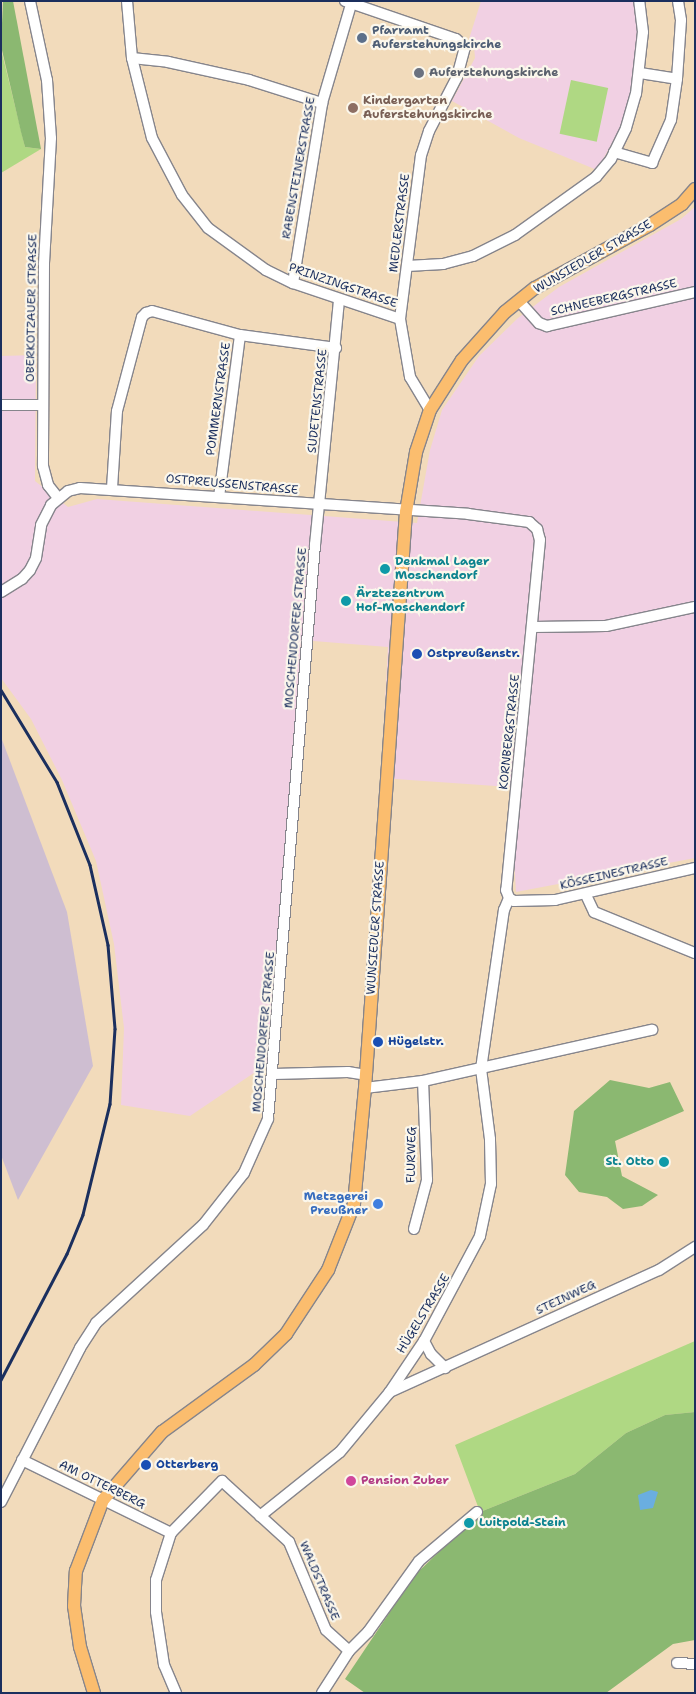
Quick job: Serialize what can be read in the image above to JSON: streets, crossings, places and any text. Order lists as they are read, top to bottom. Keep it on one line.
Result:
{"streets":{"main road":["WUNSIEDLER STRASSE"],"street":["RABENSTEINERSTRASSE","MEDLERSTRASSE","PRINZINGSTRASSE","SCHNEEBERGSTRASSE","OBERKOTZAUER STRASSE","POMMERNSTRASSE","SUDETENSTRASSE","OSTPREUSSENSTRASSE","MOSCHENDORFER STRASSE","KORNBERGSTRASSE","KÖSSEINESTRASSE","FLURWEG","STEINWEG","HÜGELSTRASSE","AM OTTERBERG","WALDSTRASSE"]},"crossings":[["RABENSTEINERSTRASSE","MEDLERSTRASSE"],["RABENSTEINERSTRASSE","PRINZINGSTRASSE"],["MEDLERSTRASSE","WUNSIEDLER STRASSE"],["MEDLERSTRASSE","PRINZINGSTRASSE"],["WUNSIEDLER STRASSE","SCHNEEBERGSTRASSE"],["WUNSIEDLER STRASSE","OSTPREUSSENSTRASSE"],["WUNSIEDLER STRASSE","KORNBERGSTRASSE"],["WUNSIEDLER STRASSE","AM OTTERBERG"],["PRINZINGSTRASSE","SUDETENSTRASSE"],["OBERKOTZAUER STRASSE","OSTPREUSSENSTRASSE"],["POMMERNSTRASSE","OSTPREUSSENSTRASSE"],["SUDETENSTRASSE","OSTPREUSSENSTRASSE"],["SUDETENSTRASSE","MOSCHENDORFER STRASSE"],["OSTPREUSSENSTRASSE","MOSCHENDORFER STRASSE"],["OSTPREUSSENSTRASSE","KORNBERGSTRASSE"],["MOSCHENDORFER STRASSE","AM OTTERBERG"],["KORNBERGSTRASSE","KÖSSEINESTRASSE"],["KORNBERGSTRASSE","HÜGELSTRASSE"],["STEINWEG","HÜGELSTRASSE"],["HÜGELSTRASSE","WALDSTRASSE"],["AM OTTERBERG","WALDSTRASSE"]],"places":["Pfarramt Auferstehungskirche","Auferstehungskirche","Kindergarten Auferstehungskirche","Denkmal Lager Moschendorf","Ärztezentrum Hof-Moschendorf","Ostpreußenstr.","Hügelstr.","St. Otto","Metzgerei Preußner","Otterberg","Pension Zuber","Luitpold-Stein"]}
